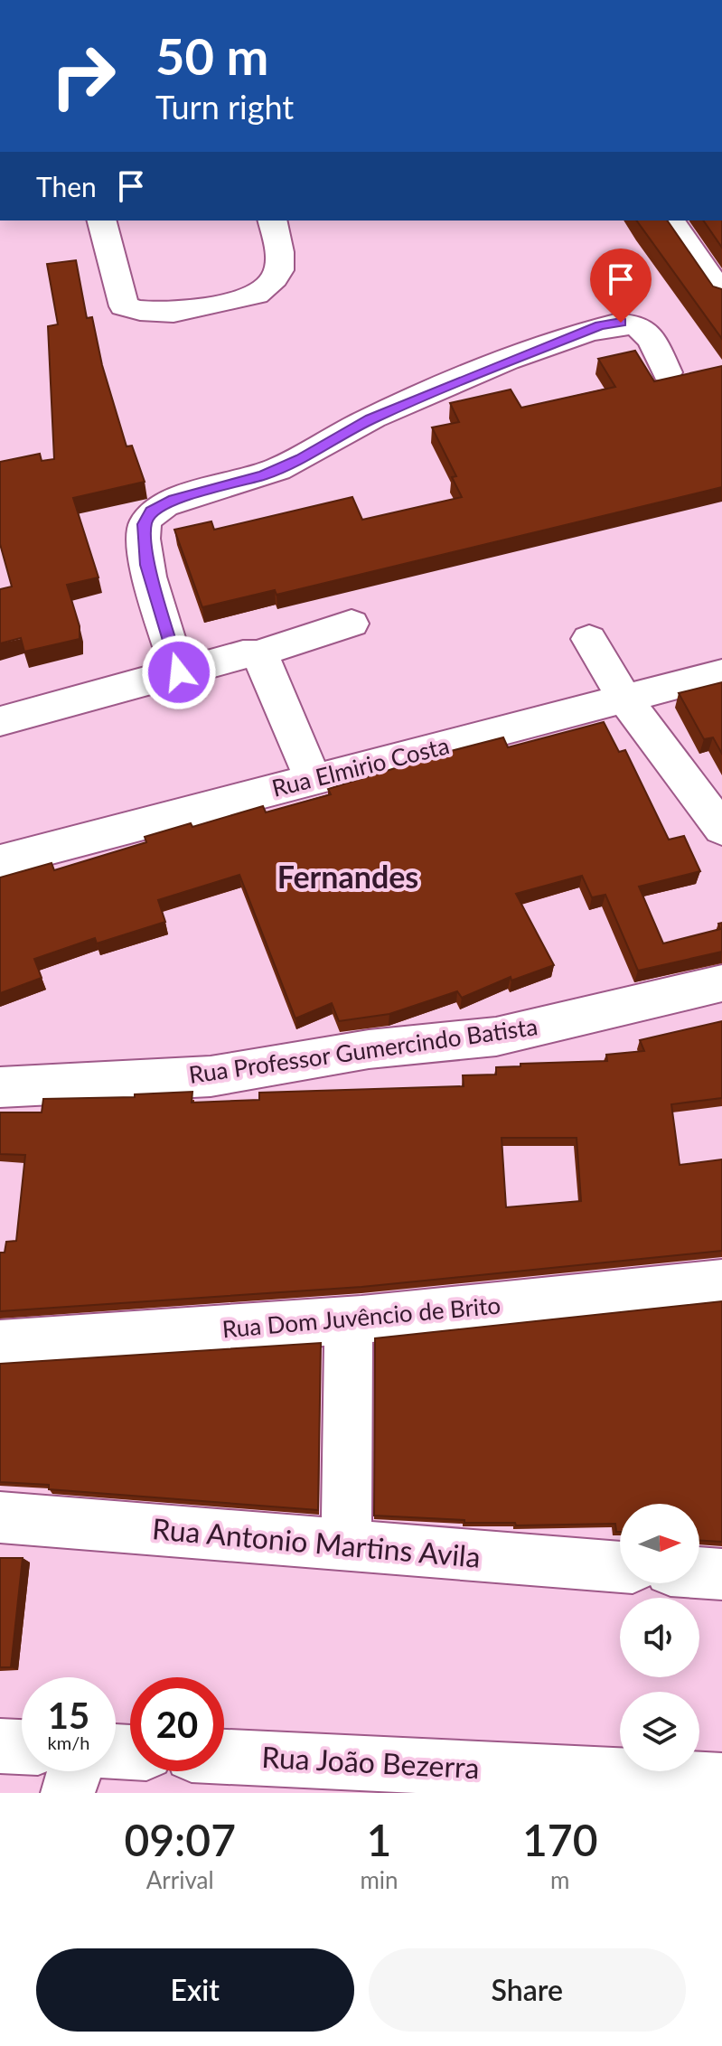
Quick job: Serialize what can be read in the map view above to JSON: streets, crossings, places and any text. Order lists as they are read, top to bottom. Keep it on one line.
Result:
{"streets":{"street":["Rua Elmirio Costa","Rua Professor Gumercindo Batista","Rua Dom Juvêncio de Brito","Rua Antonio Martins Avila","Rua João Bezerra"]},"districts":["Fernandes"],"north":"right","page":{"turn":["50 m","Turn right"],"then":"Then","speed":"15 km/h","limit":"20","eta":["09:07","Arrival","1","min","170","m"],"buttons":["Exit","Share"]}}
